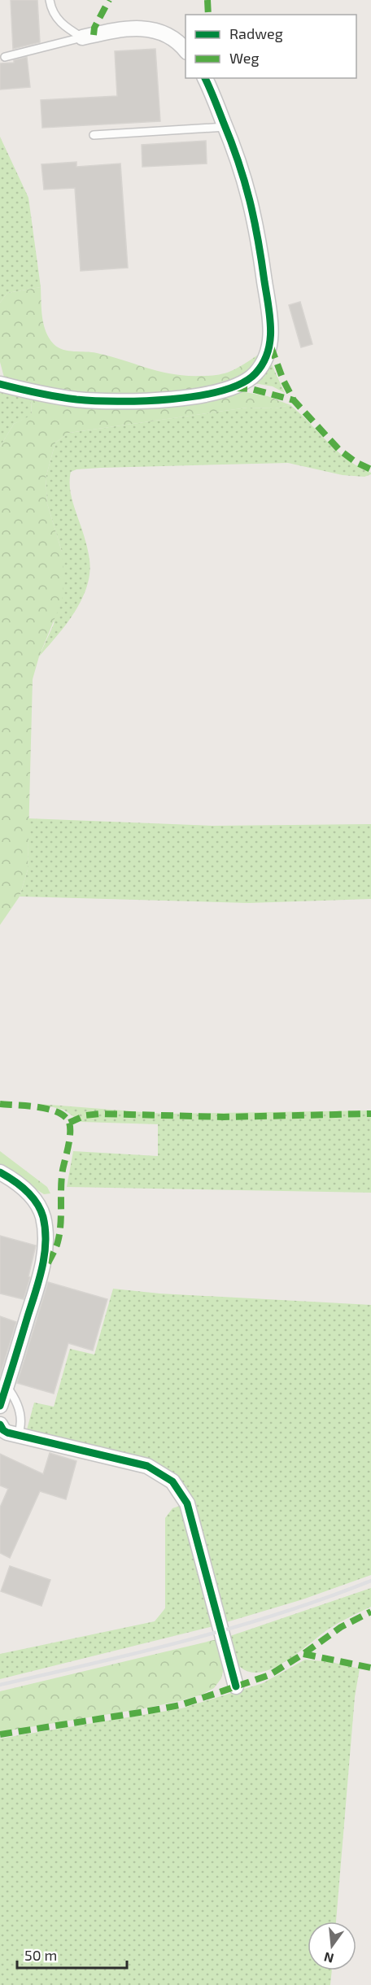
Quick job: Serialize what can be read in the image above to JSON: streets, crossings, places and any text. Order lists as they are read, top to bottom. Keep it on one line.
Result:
{"legend":["Radweg","Weg"],"scale_bar":"50 m","north":"bottom"}
